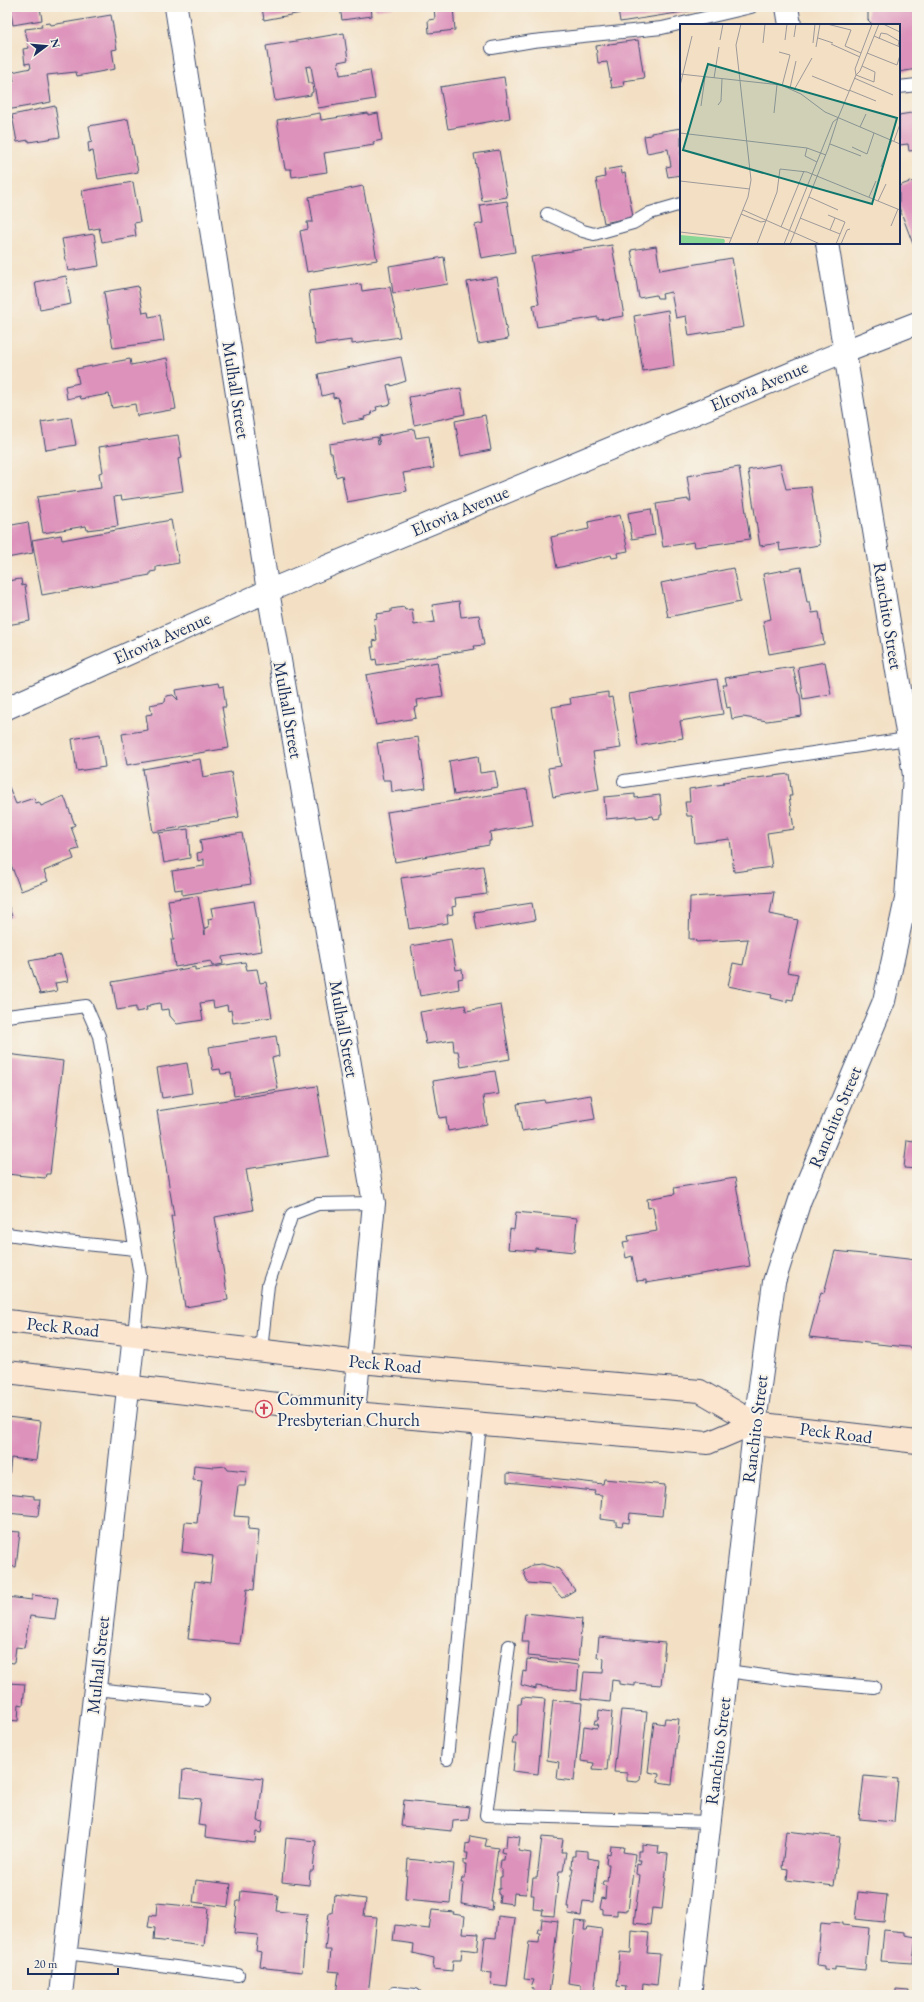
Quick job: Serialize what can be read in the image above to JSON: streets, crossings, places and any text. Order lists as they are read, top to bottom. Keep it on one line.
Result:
{"streets":{"main road":["Peck Road"],"street":["Elrovia Avenue","Mulhall Street","Ranchito Street"]},"crossings":[["Elrovia Avenue","Mulhall Street"],["Elrovia Avenue","Ranchito Street"],["Mulhall Street","Peck Road"],["Ranchito Street","Peck Road"]],"places":{"church":["Community Presbyterian Church"]},"scale_bar":"20 m","north":"right"}
